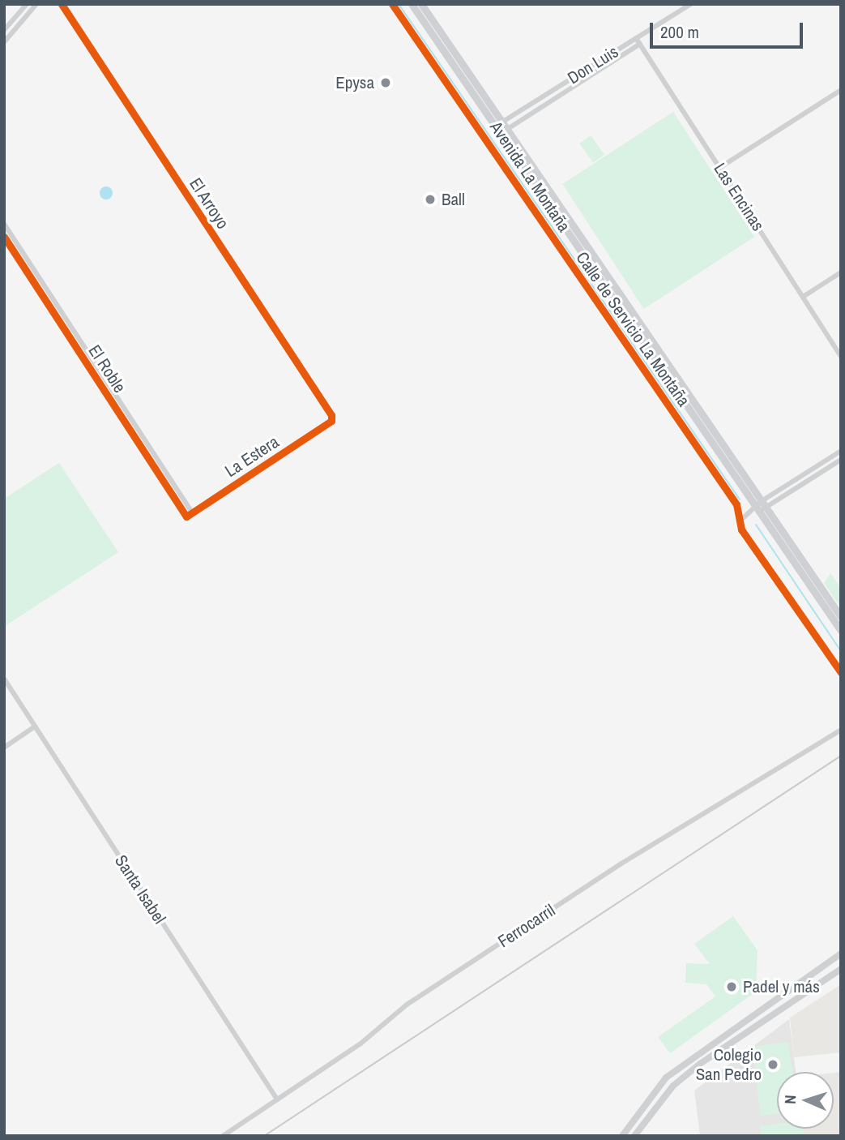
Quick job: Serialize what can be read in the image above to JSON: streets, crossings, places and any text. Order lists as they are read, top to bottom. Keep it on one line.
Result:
{"streets":{"main road":["Avenida La Montaña"],"street":["Don Luis","Las Encinas","El Arroyo","Calle de Servicio La Montaña","El Roble","La Estera","Santa Isabel","Ferrocarril"]},"crossings":[["Don Luis","Avenida La Montaña"],["Don Luis","Las Encinas"],["El Arroyo","La Estera"],["El Roble","La Estera"],["Santa Isabel","Ferrocarril"]],"places":["Epysa","Ball","Padel y más","Colegio San Pedro"],"scale_bar":"200 m","north":"left"}
